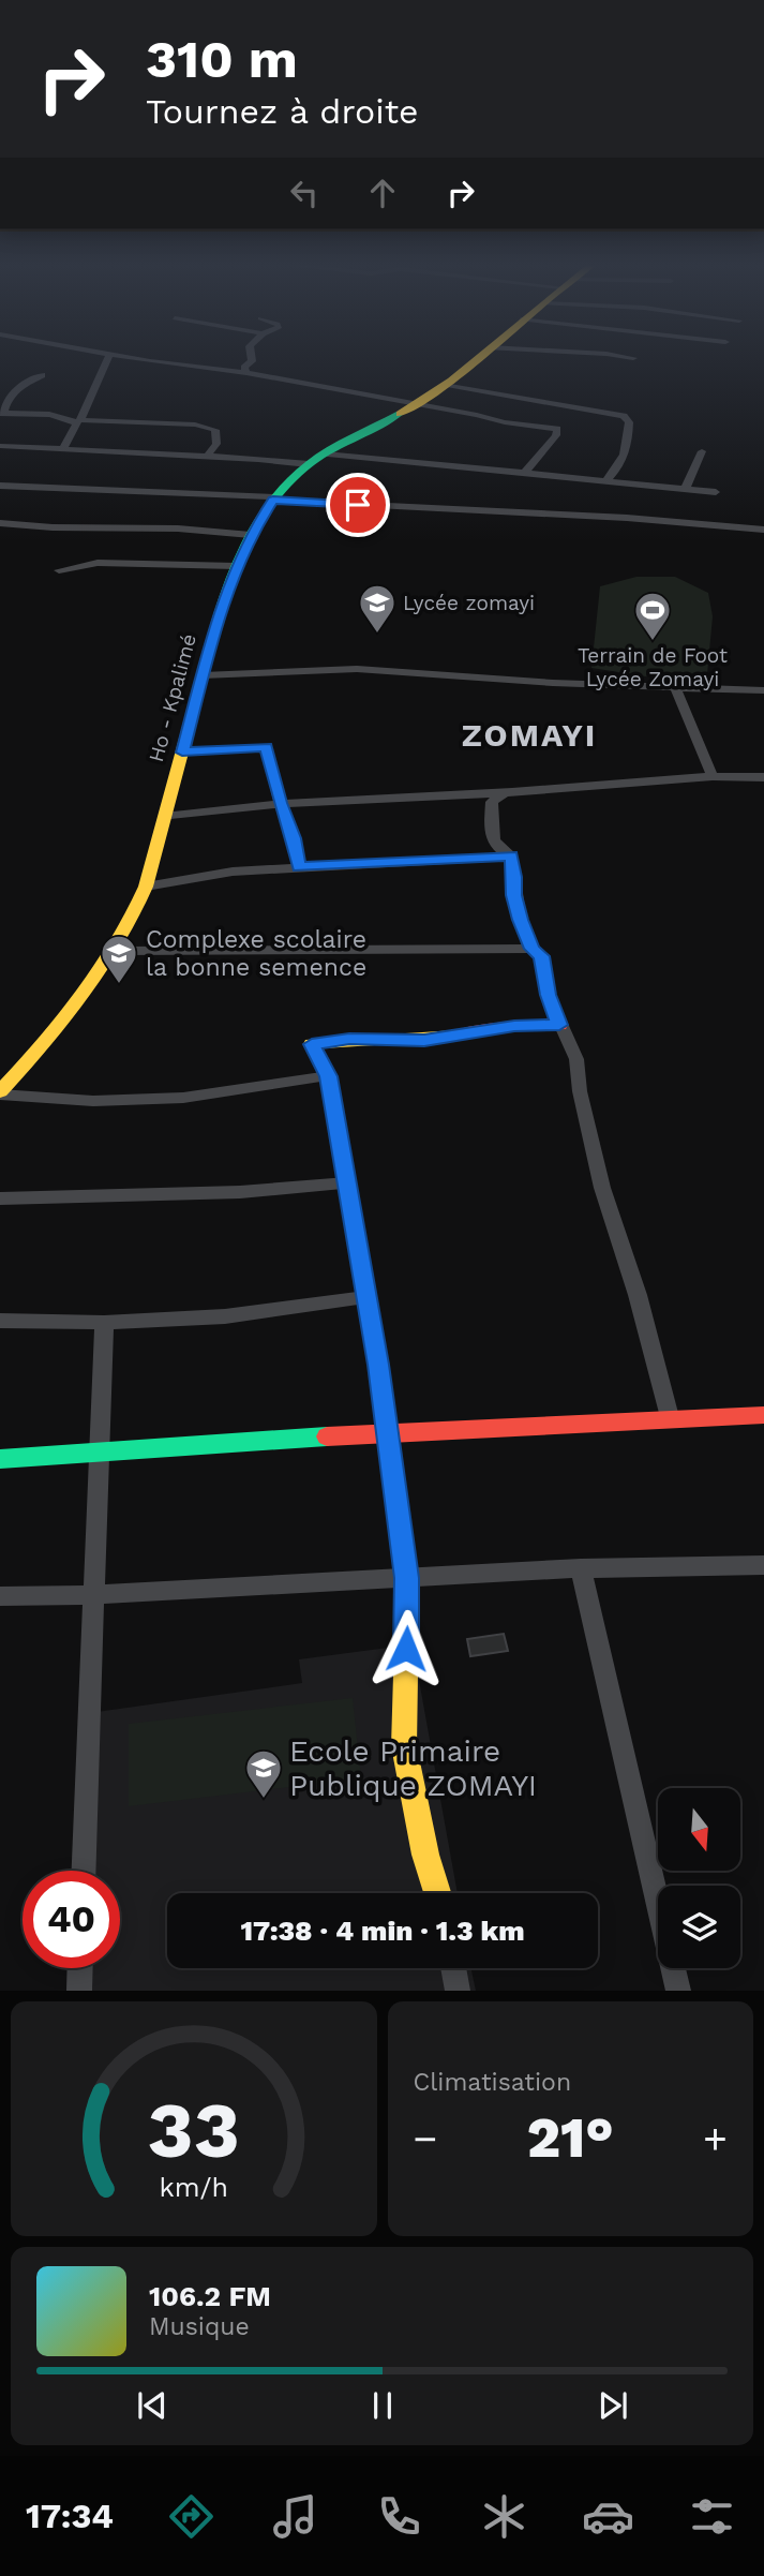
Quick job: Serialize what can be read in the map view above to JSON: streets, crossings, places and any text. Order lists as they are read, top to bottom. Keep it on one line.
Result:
{"streets":{"main road":["Ho - Kpalimé"]},"districts":["ZOMAYI"],"places":{"school or university":["Lycée zomayi","Complexe scolaire la bonne semence","Ecole Primaire Publique ZOMAYI"],"sports":["Terrain de Foot Lycée Zomayi"]},"north":"bottom","page":{"turn":["310 m","Tournez à droite"],"limit":"40","trip":"17:38 · 4 min · 1.3 km","tile":"Climatisation","heat":["−","21°","+"],"song":["106.2 FM","Musique"],"tabs":"17:34","gauge":["33","km/h"]}}
